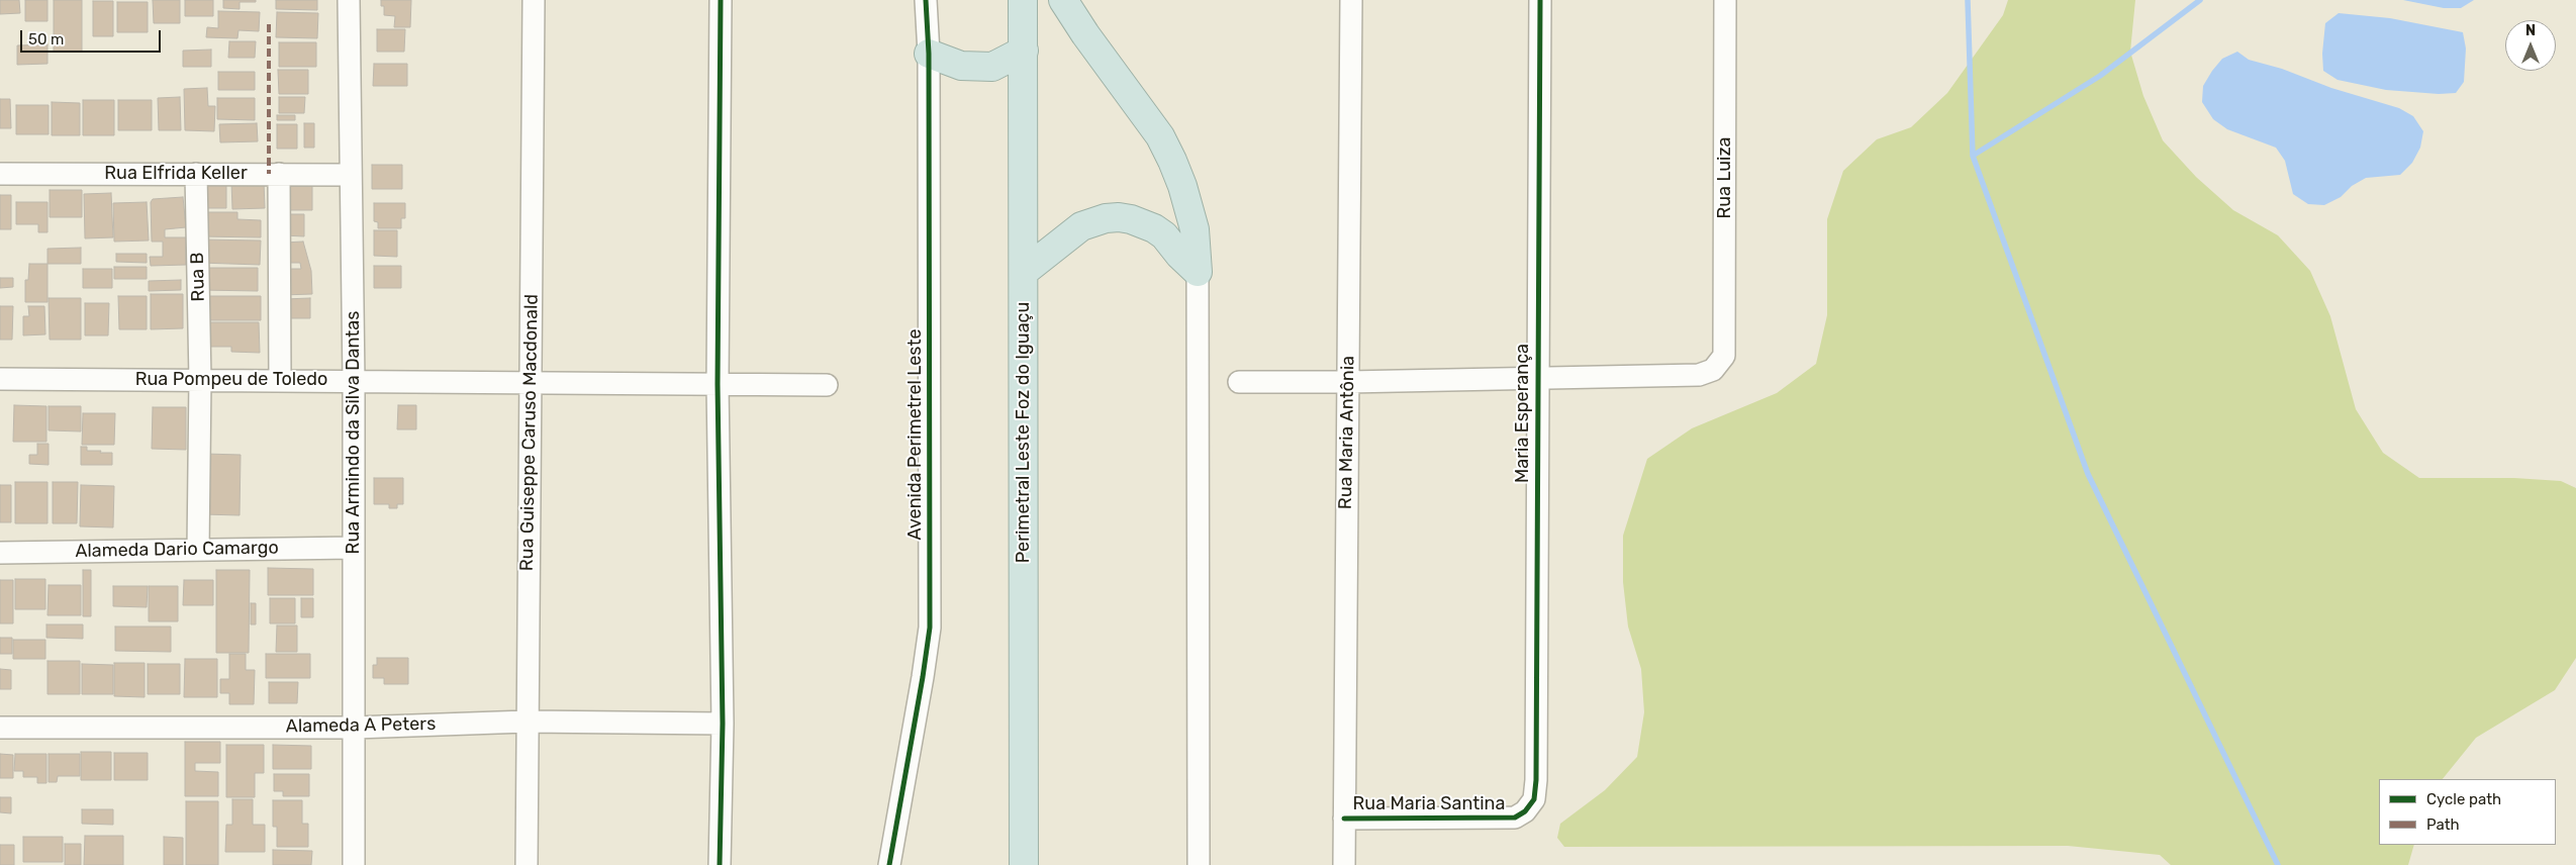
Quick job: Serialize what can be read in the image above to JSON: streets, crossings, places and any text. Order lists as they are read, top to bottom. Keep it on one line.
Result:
{"streets":{"highway":["Perimetral Leste Foz do Iguaçu"],"street":["Rua Elfrida Keller","Rua Luiza","Rua B","Rua Pompeu de Toledo","Maria Esperança","Rua Armindo da Silva Dantas","Rua Guiseppe Caruso Macdonald","Rua Maria Antônia","Avenida Perimetrel Leste","Alameda Dario Camargo","Alameda A Peters","Rua Maria Santina"]},"crossings":[["Rua Elfrida Keller","Rua B"],["Rua Elfrida Keller","Rua Armindo da Silva Dantas"],["Rua Luiza","Maria Esperança"],["Rua B","Rua Pompeu de Toledo"],["Rua B","Alameda Dario Camargo"],["Rua Pompeu de Toledo","Rua Armindo da Silva Dantas"],["Rua Pompeu de Toledo","Rua Guiseppe Caruso Macdonald"],["Maria Esperança","Rua Maria Santina"],["Rua Armindo da Silva Dantas","Alameda Dario Camargo"],["Rua Armindo da Silva Dantas","Alameda A Peters"],["Rua Guiseppe Caruso Macdonald","Alameda A Peters"],["Rua Maria Antônia","Rua Maria Santina"]],"legend":["Cycle path","Path"],"scale_bar":"50 m","north":"top"}
